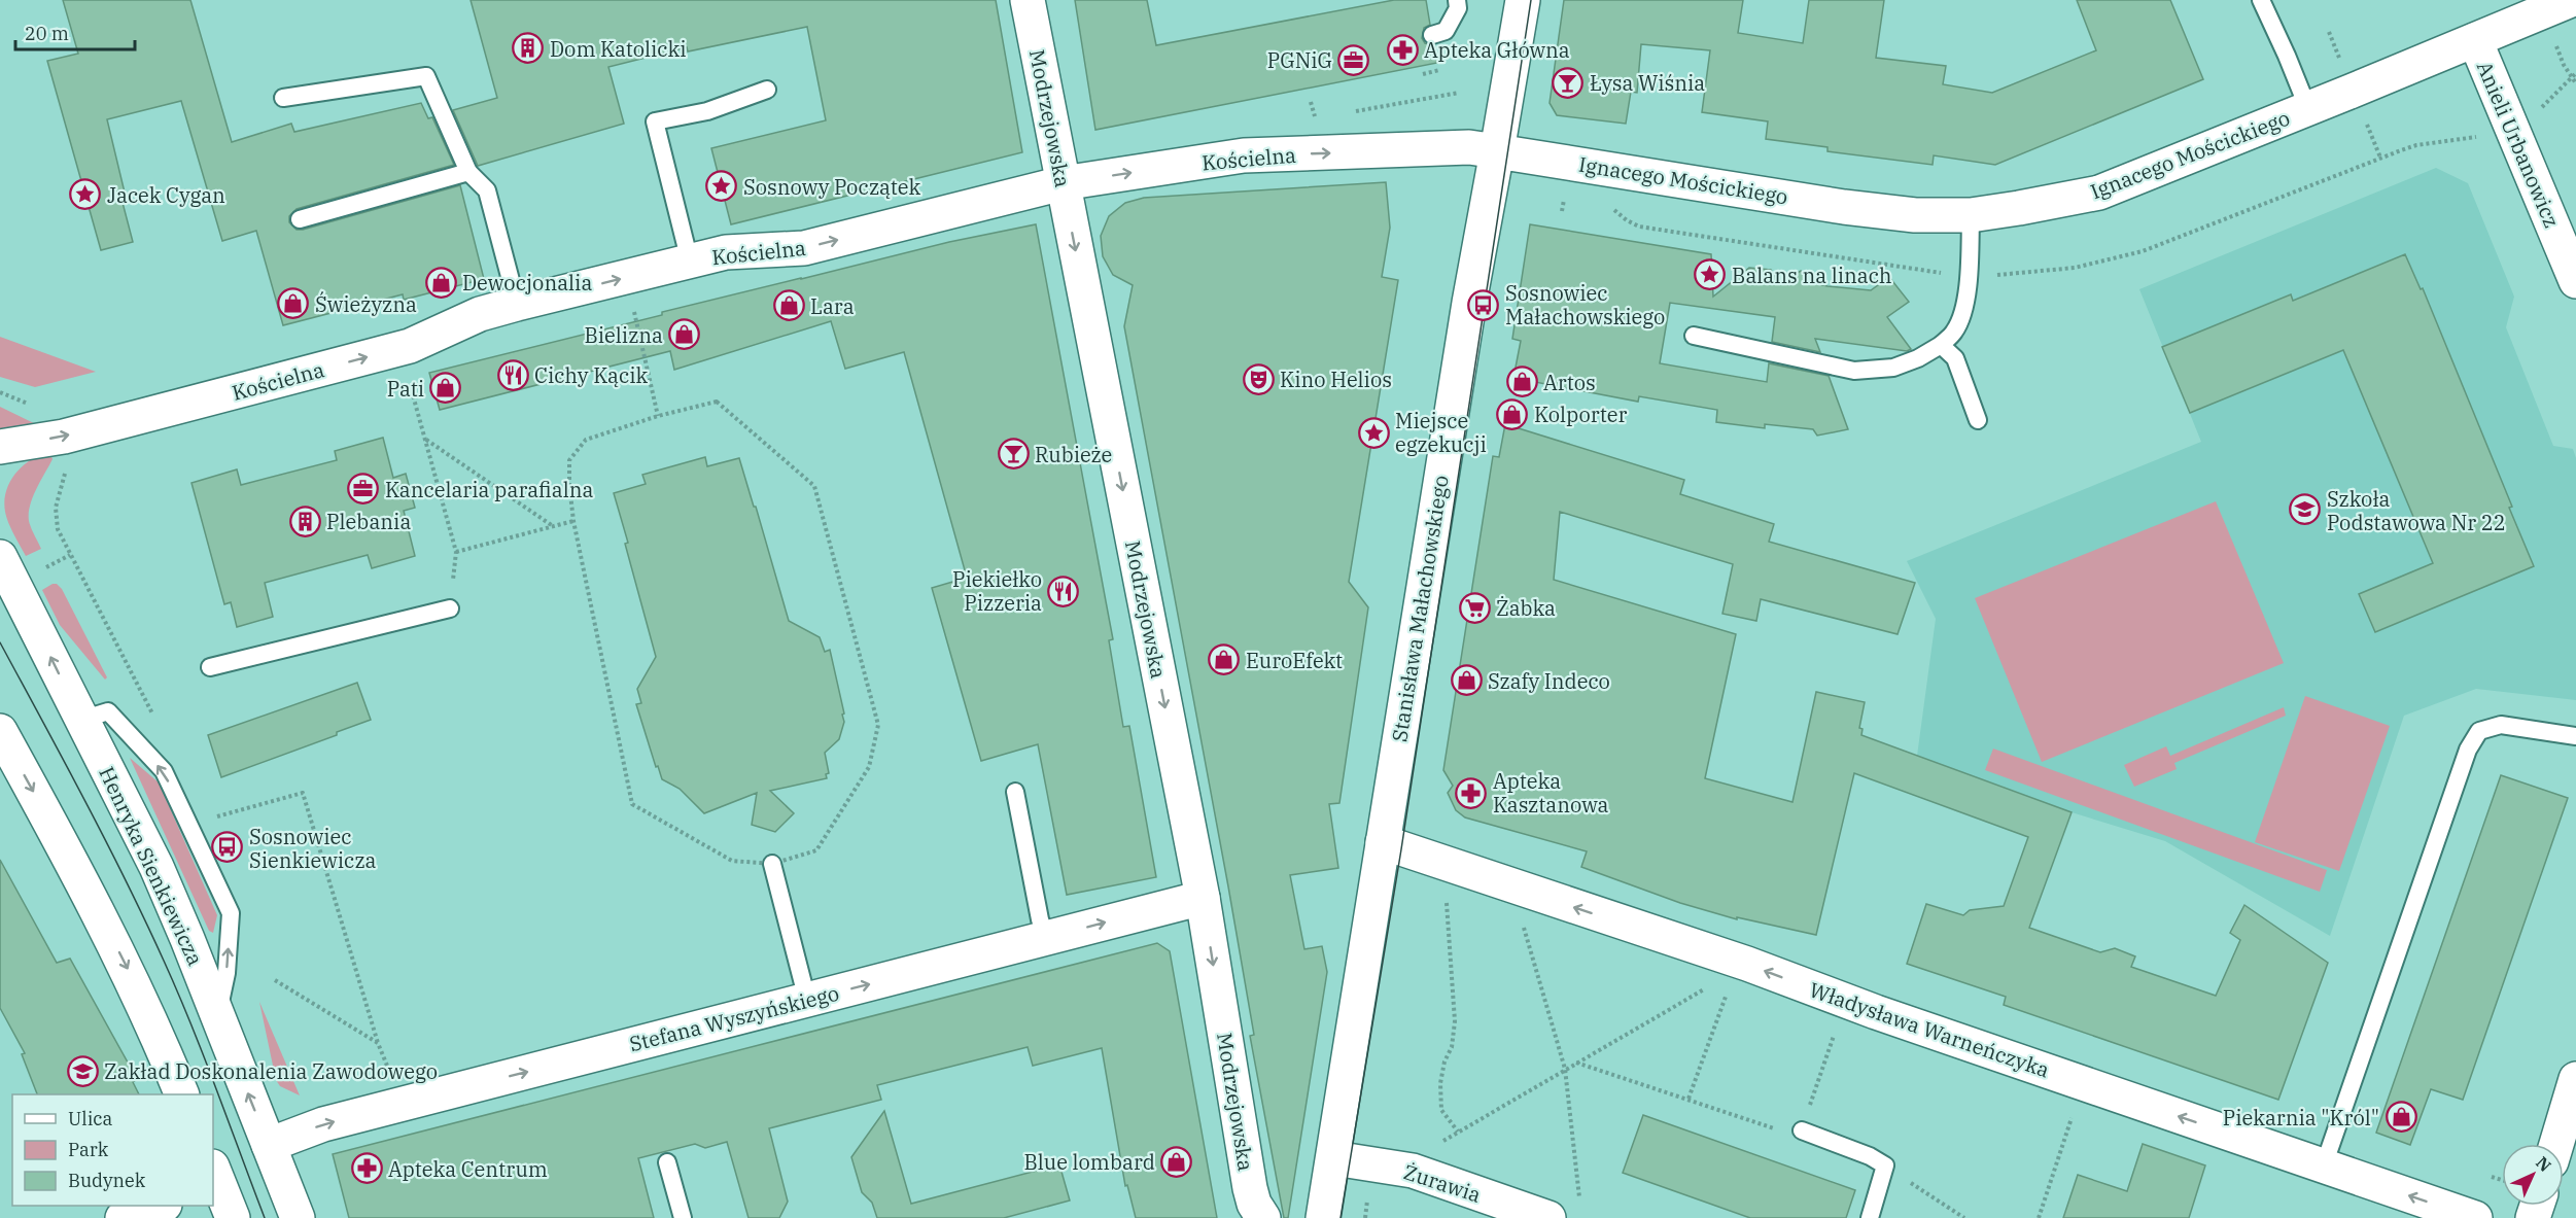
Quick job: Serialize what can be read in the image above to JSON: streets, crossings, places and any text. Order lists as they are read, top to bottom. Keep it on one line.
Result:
{"streets":{"street":["Modrzejowska","Anieli Urbanowicz","Ignacego Mościckiego","Kościelna","Stanisława Małachowskiego","Henryka Sienkiewicza","Stefana Wyszyńskiego","Władysława Warneńczyka","Żurawia"]},"crossings":[["Modrzejowska","Kościelna"],["Modrzejowska","Stefana Wyszyńskiego"],["Anieli Urbanowicz","Ignacego Mościckiego"],["Ignacego Mościckiego","Kościelna"],["Ignacego Mościckiego","Stanisława Małachowskiego"],["Kościelna","Stanisława Małachowskiego"],["Stanisława Małachowskiego","Władysława Warneńczyka"],["Stanisława Małachowskiego","Żurawia"],["Henryka Sienkiewicza","Stefana Wyszyńskiego"]],"one_way":["Modrzejowska","Kościelna","Henryka Sienkiewicza","Stefana Wyszyńskiego","Władysława Warneńczyka"],"places":{"building":["Dom Katolicki","Plebania"],"pharmacy":["Apteka Główna","Apteka Kasztanowa","Apteka Centrum"],"office":["PGNiG","Kancelaria parafialna"],"bar":["Łysa Wiśnia","Rubieże"],"place":["Sosnowy Początek","Jacek Cygan","Balans na linach","Miejsce egzekucji"],"shop":["Dewocjonalia","Świeżyzna","Lara","Bielizna","Artos","Pati","Kolporter","EuroEfekt","Szafy Indeco","Piekarnia \"Król\"","Blue lombard"],"bus stop":["Sosnowiec Małachowskiego","Sosnowiec Sienkiewicza"],"restaurant":["Cichy Kącik","Piekiełko Pizzeria"],"theatre":["Kino Helios"],"school or university":["Szkoła Podstawowa Nr 22","Zakład Doskonalenia Zawodowego"],"supermarket":["Żabka"]},"legend":["Ulica","Park","Budynek"],"scale_bar":"20 m","north":"top right"}
